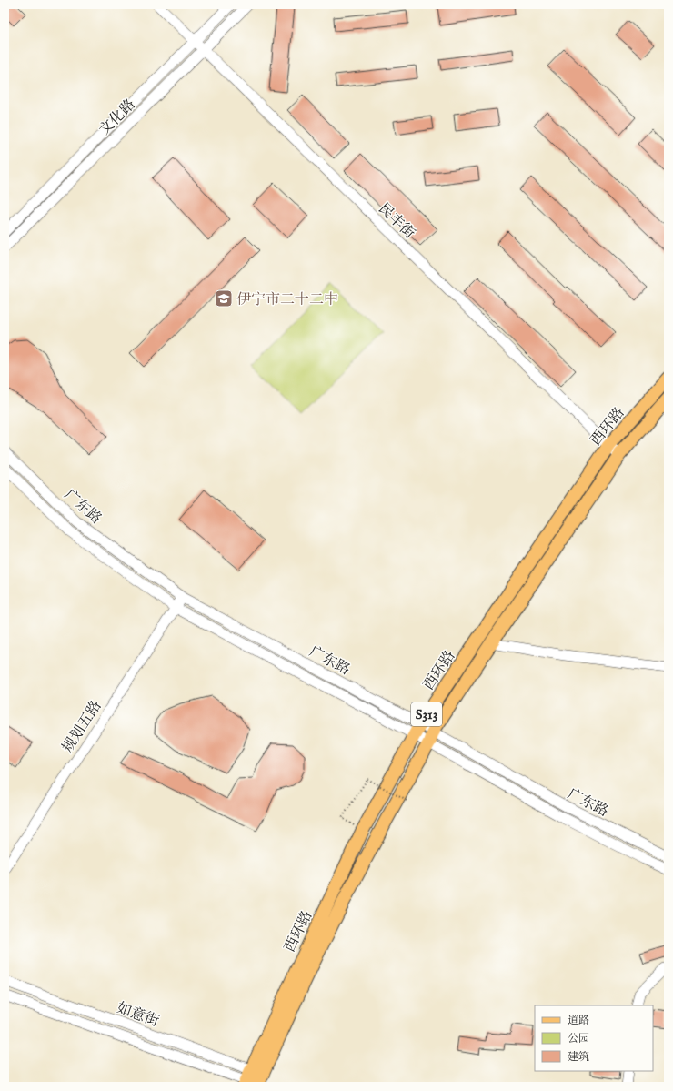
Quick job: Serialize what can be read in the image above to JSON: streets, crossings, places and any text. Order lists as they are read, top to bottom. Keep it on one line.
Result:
{"streets":{"main road":["西环路","S313"],"street":["文化路","民丰街","广东路","规划五路","如意街"]},"crossings":[["文化路","民丰街"],["民丰街","西环路"],["西环路","广东路"],["西环路","如意街"],["广东路","规划五路"]],"places":{"school or university":["伊宁市二十二中"]},"legend":["道路","公园","建筑"]}
